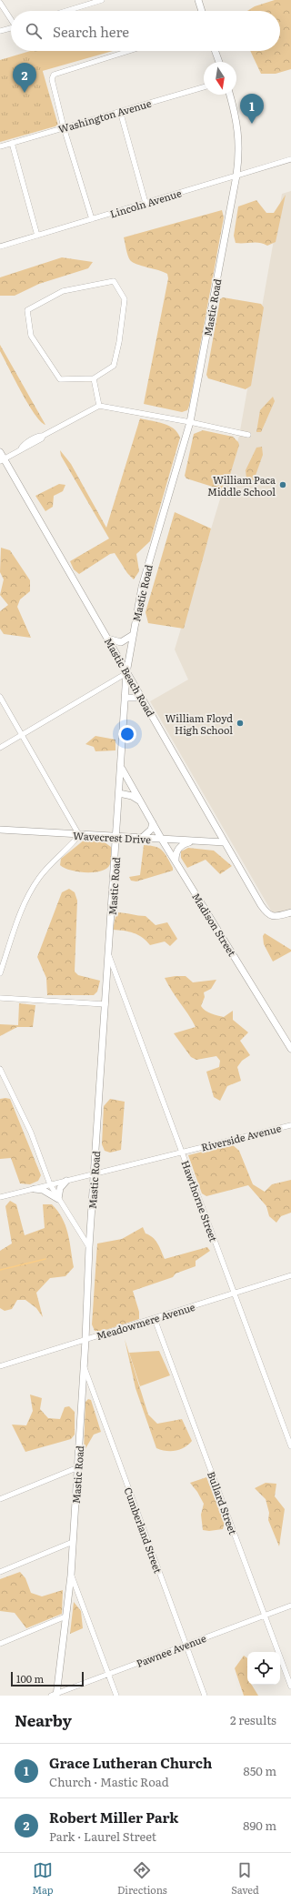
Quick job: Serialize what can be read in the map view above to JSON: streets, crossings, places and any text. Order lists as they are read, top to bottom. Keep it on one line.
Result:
{"streets":{"main road":["Mastic Road","Mastic Beach Road","Wavecrest Drive","Madison Street"],"street":["Washington Avenue","Lincoln Avenue","Riverside Avenue","Hawthorne Street","Meadowmere Avenue","Bullard Street","Cumberland Street","Pawnee Avenue"]},"crossings":[["Lincoln Avenue","Mastic Road"],["Mastic Road","Mastic Beach Road"],["Mastic Road","Wavecrest Drive"],["Mastic Road","Madison Street"],["Mastic Road","Riverside Avenue"],["Mastic Road","Hawthorne Street"],["Mastic Road","Meadowmere Avenue"],["Mastic Road","Cumberland Street"],["Mastic Road","Pawnee Avenue"],["Mastic Beach Road","Wavecrest Drive"],["Wavecrest Drive","Madison Street"],["Riverside Avenue","Hawthorne Street"],["Hawthorne Street","Meadowmere Avenue"],["Meadowmere Avenue","Bullard Street"],["Bullard Street","Pawnee Avenue"],["Cumberland Street","Pawnee Avenue"]],"places":["William Paca Middle School","William Floyd High School"],"scale_bar":"100 m","north":"bottom","page":{"search":"Search here","pins":["2","1"],"scale":"100 m","heading":["Nearby","2 results"],"list":[{"mark":"1","name":"Grace Lutheran Church","note":"Church · Mastic Road","value":"850 m"},{"mark":"2","name":"Robert Miller Park","note":"Park · Laurel Street","value":"890 m"}],"nav":["Map","Directions","Saved"]}}
